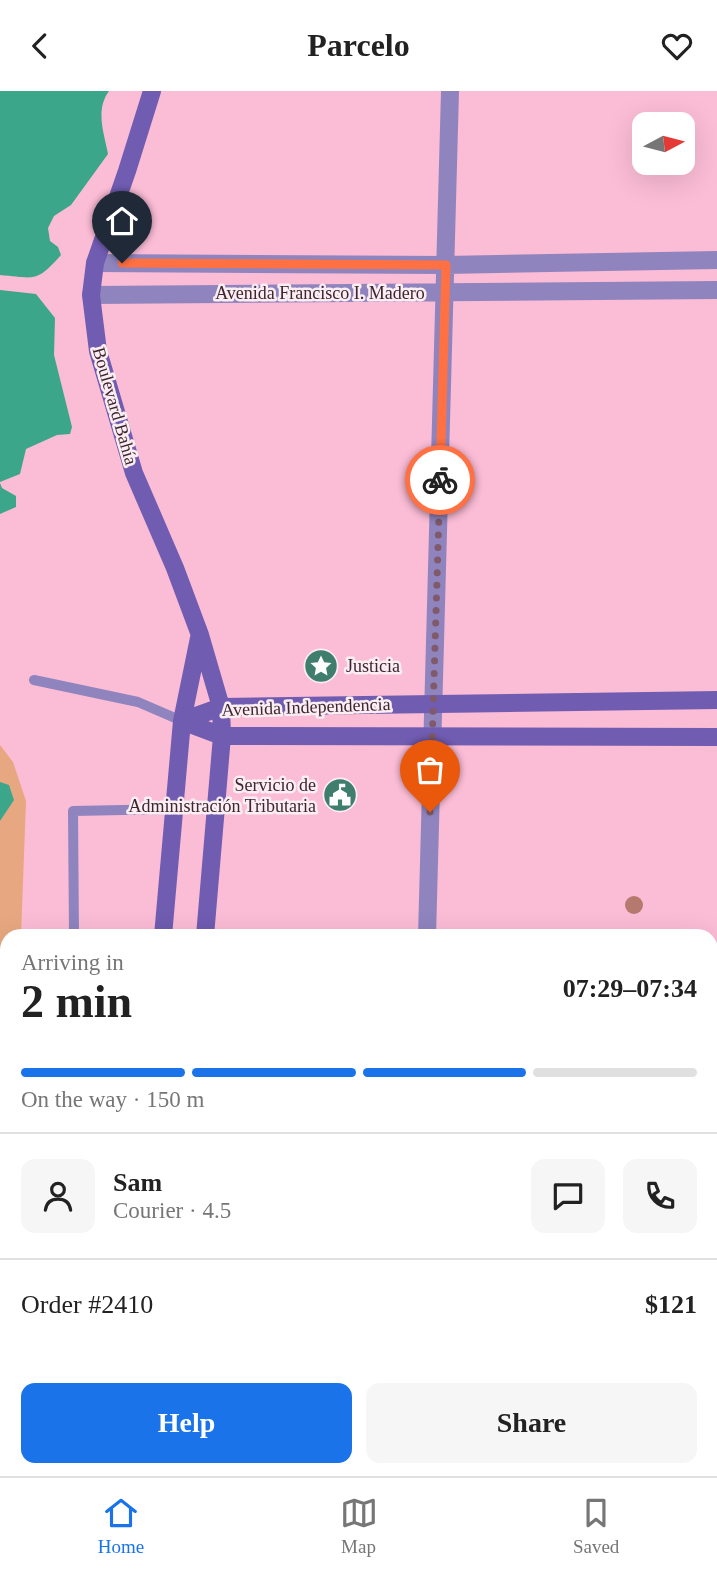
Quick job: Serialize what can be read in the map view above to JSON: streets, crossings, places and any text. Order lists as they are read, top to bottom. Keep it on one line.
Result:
{"streets":{"main road":["Boulevard Bahía","Avenida Independencia"],"street":["Avenida Francisco I. Madero"]},"crossings":[["Avenida Francisco I. Madero","Boulevard Bahía"],["Boulevard Bahía","Avenida Independencia"]],"places":{"place":["Justicia"],"public building":["Servicio de Administración Tributaria"]},"north":"right","page":{"header":"Parcelo","heading":["2 min","Arriving in","07:29–07:34"],"panel":["Sam","Courier · 4.5","Order #2410","$121"],"bar":"On the way · 150 m","buttons":["Help","Share"],"tabs":["Home","Map","Saved"]}}
